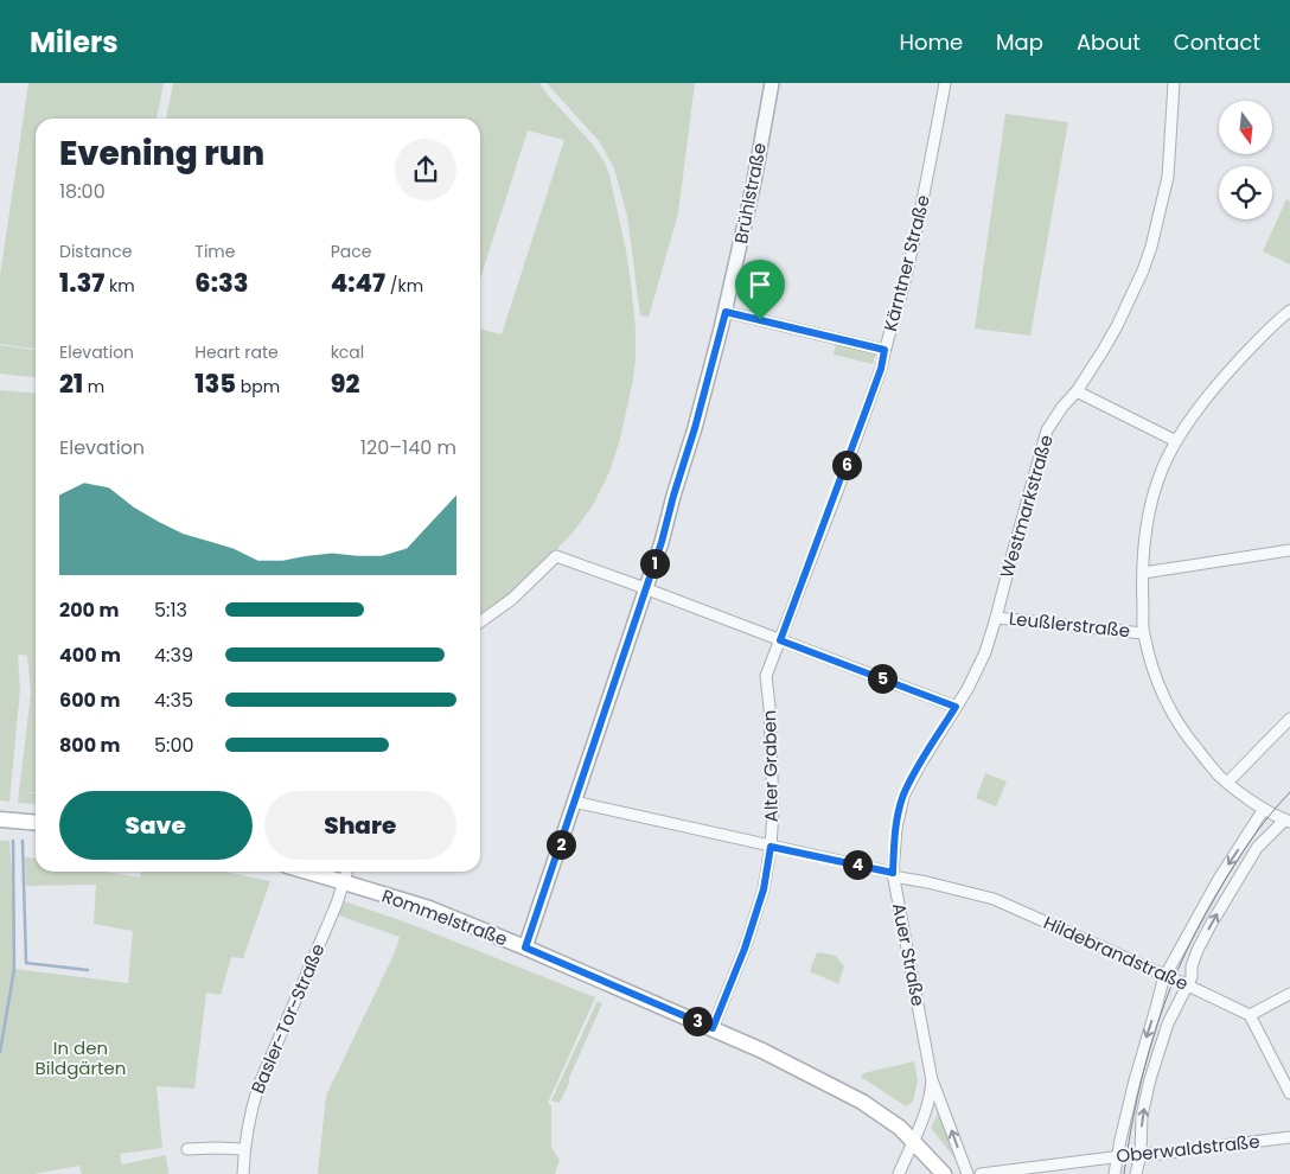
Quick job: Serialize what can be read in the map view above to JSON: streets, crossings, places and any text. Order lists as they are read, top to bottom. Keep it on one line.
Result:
{"streets":{"main road":["Rommelstraße"],"street":["Brühlstraße","Kärntner Straße","Westmarkstraße","Leußlerstraße","Alter Graben","Hildebrandstraße","Auer Straße","Basler-Tor-Straße","Oberwaldstraße"]},"crossings":[["Brühlstraße","Rommelstraße"],["Brühlstraße","Hildebrandstraße"],["Kärntner Straße","Alter Graben"],["Westmarkstraße","Leußlerstraße"],["Westmarkstraße","Auer Straße"],["Alter Graben","Rommelstraße"],["Alter Graben","Hildebrandstraße"],["Rommelstraße","Auer Straße"],["Rommelstraße","Basler-Tor-Straße"],["Hildebrandstraße","Auer Straße"]],"parks":["In den Bildgärten"],"north":"bottom","page":{"header":"Milers","nav":["Home","Map","About","Contact"],"heading":["Evening run","18:00"],"stats":[["Distance","1.37 km"],["Time","6:33"],["Pace","4:47 /km"],["Elevation","21 m"],["Heart rate","135 bpm"],["kcal","92"]],"chart":["Elevation","120–140 m"],"pins":["6","1","5","2","4","3"],"list":[{"name":"200 m","note":"5:13"},{"name":"400 m","note":"4:39"},{"name":"600 m","note":"4:35"},{"name":"800 m","note":"5:00"}],"buttons":["Save","Share"]}}
